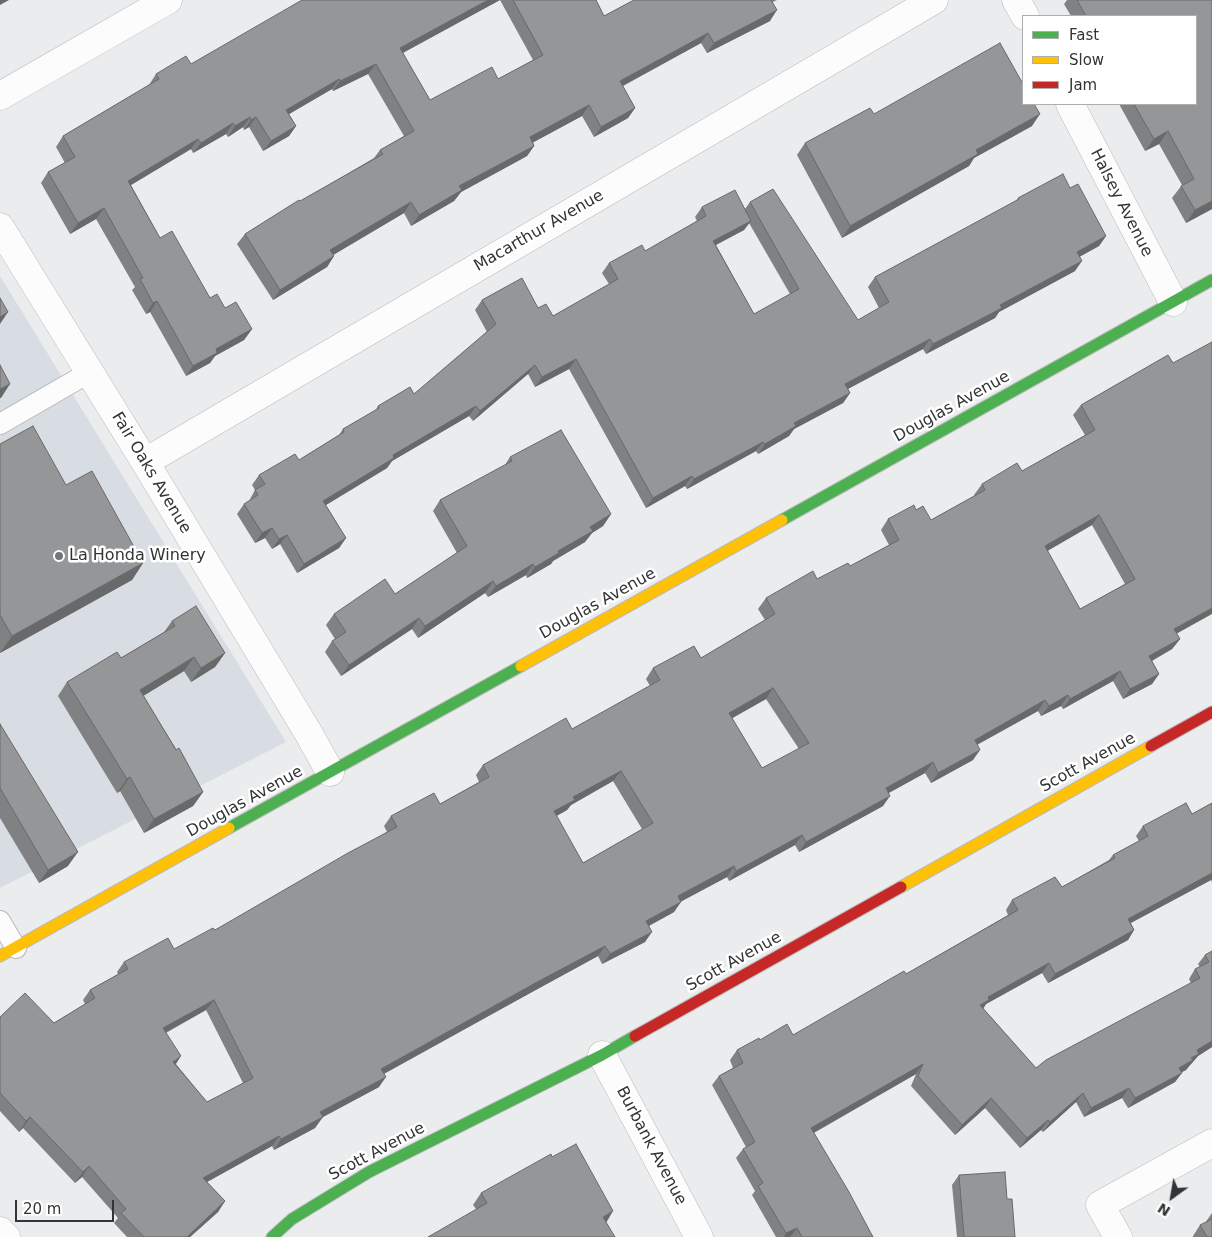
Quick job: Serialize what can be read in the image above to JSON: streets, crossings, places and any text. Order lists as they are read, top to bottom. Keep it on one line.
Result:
{"streets":{"street":["Halsey Avenue","Macarthur Avenue","Douglas Avenue","Fair Oaks Avenue","Scott Avenue","Burbank Avenue"]},"crossings":[["Halsey Avenue","Douglas Avenue"],["Macarthur Avenue","Fair Oaks Avenue"],["Douglas Avenue","Fair Oaks Avenue"],["Scott Avenue","Burbank Avenue"]],"places":["La Honda Winery"],"legend":["Fast","Slow","Jam"],"scale_bar":"20 m","north":"bottom left"}
